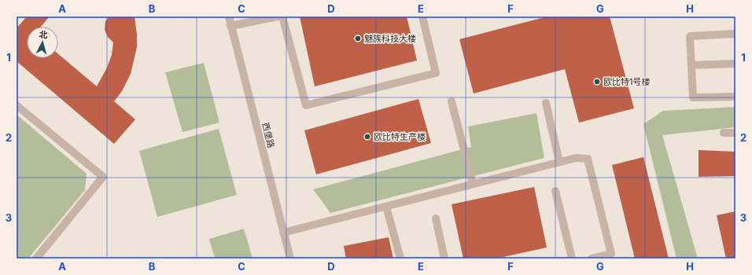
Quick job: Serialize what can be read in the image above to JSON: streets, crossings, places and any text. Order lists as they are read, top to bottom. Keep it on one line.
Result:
{"streets":{"street":["西堡路"]},"places":["魅族科技大楼","欧比特1号楼","欧比特生产楼"],"north":"top","grid":{"columns":["A","B","C","D","E","F","G","H"],"rows":["1","2","3"]}}
